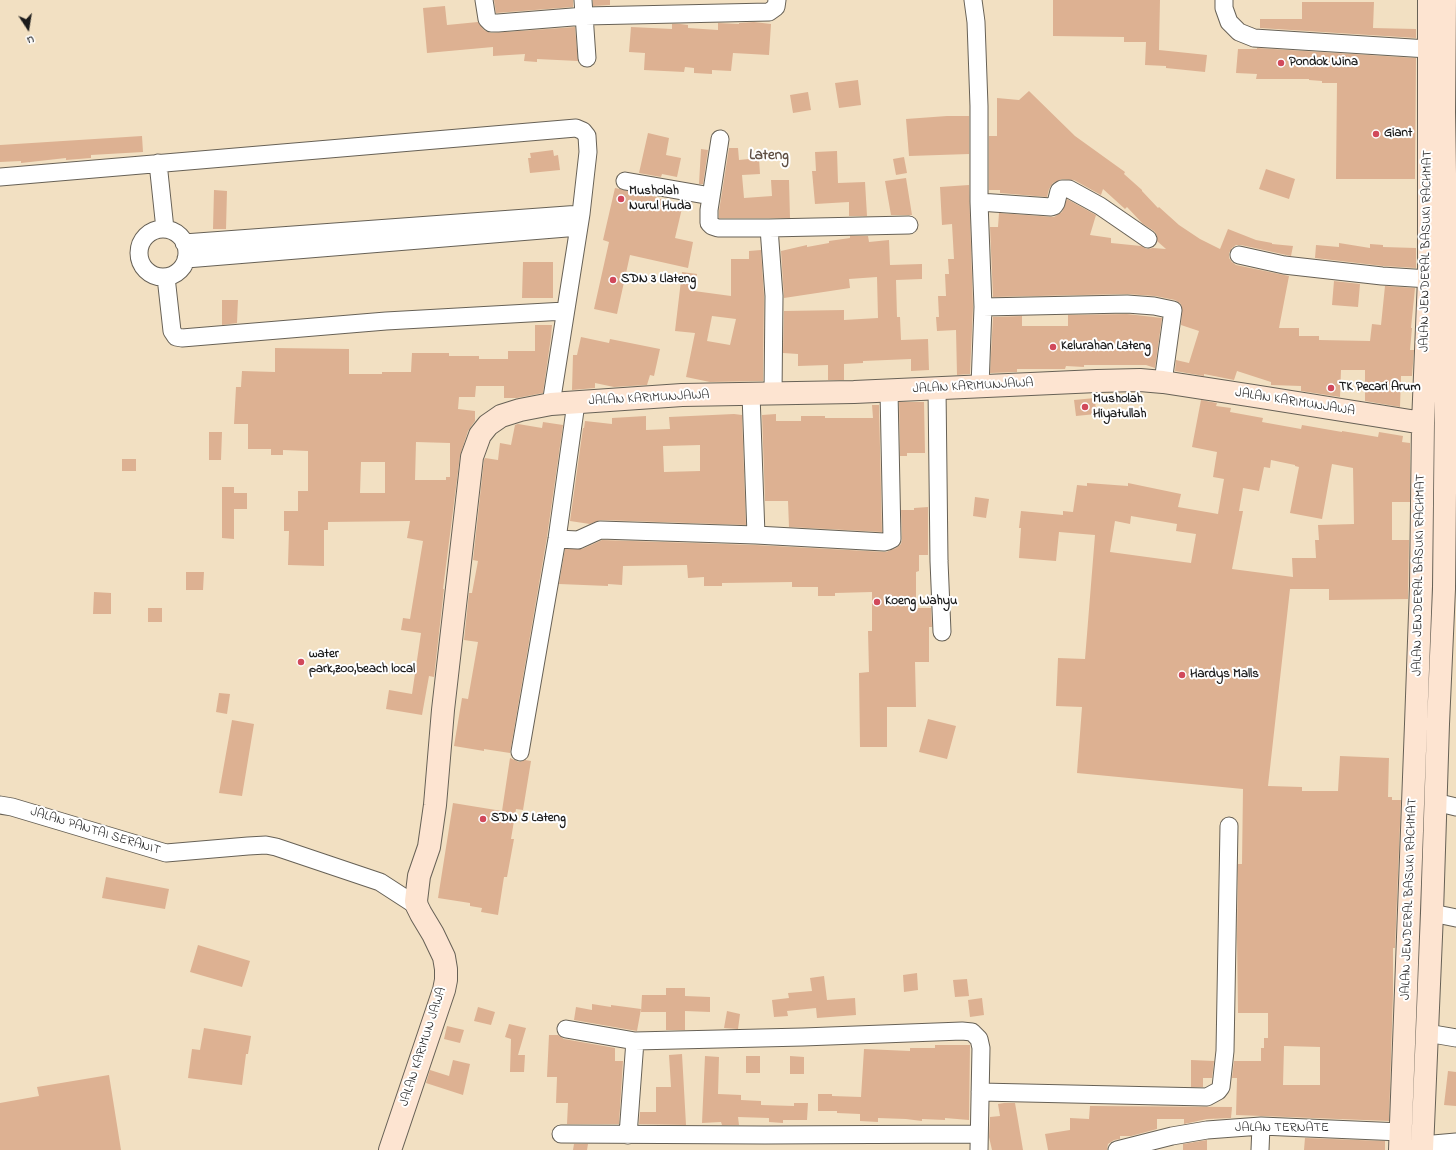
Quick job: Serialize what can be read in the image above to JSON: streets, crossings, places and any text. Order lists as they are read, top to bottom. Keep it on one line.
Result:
{"streets":{"main road":["JALAN JENDERAL BASUKI RACHMAT","JALAN KARIMUNJAWA","JALAN KARIMUN JAWA"],"street":["JALAN PANTAI SERANIT","JALAN TERNATE"]},"crossings":[["JALAN JENDERAL BASUKI RACHMAT","JALAN KARIMUNJAWA"],["JALAN JENDERAL BASUKI RACHMAT","JALAN TERNATE"],["JALAN KARIMUNJAWA","JALAN PANTAI SERANIT"],["JALAN KARIMUNJAWA","JALAN KARIMUN JAWA"],["JALAN PANTAI SERANIT","JALAN KARIMUN JAWA"]],"districts":["Lateng"],"places":["Pondok Wina","Giant","Musholah Nurul Huda","SDN 3 Llateng","Kelurahan Lateng","TK Pecari Arum","Musholah Hiyatullah","Koeng Wahyu","water park,zoo,beach local","Hardys Malls","SDN 5 Lateng"],"north":"bottom"}
